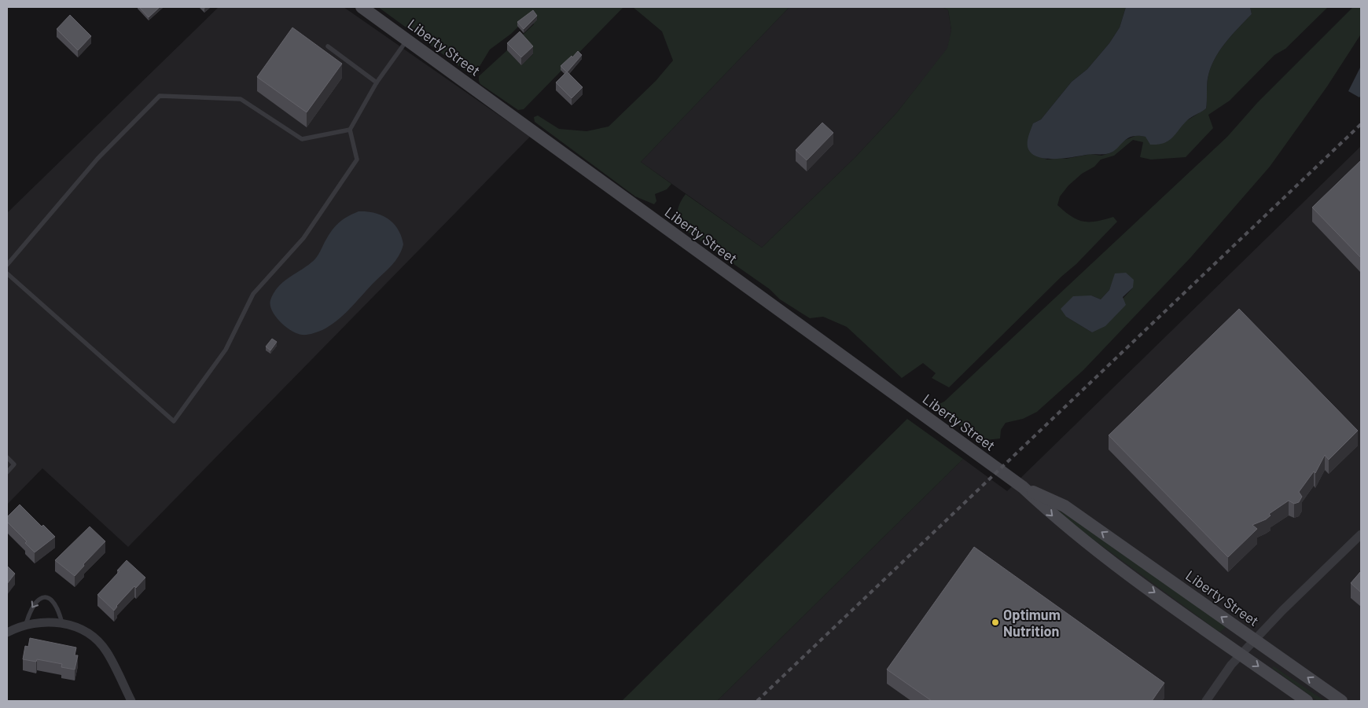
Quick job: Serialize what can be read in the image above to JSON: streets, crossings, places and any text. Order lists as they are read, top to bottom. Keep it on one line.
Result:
{"streets":{"street":["Liberty Street"]},"places":["Optimum Nutrition"]}
